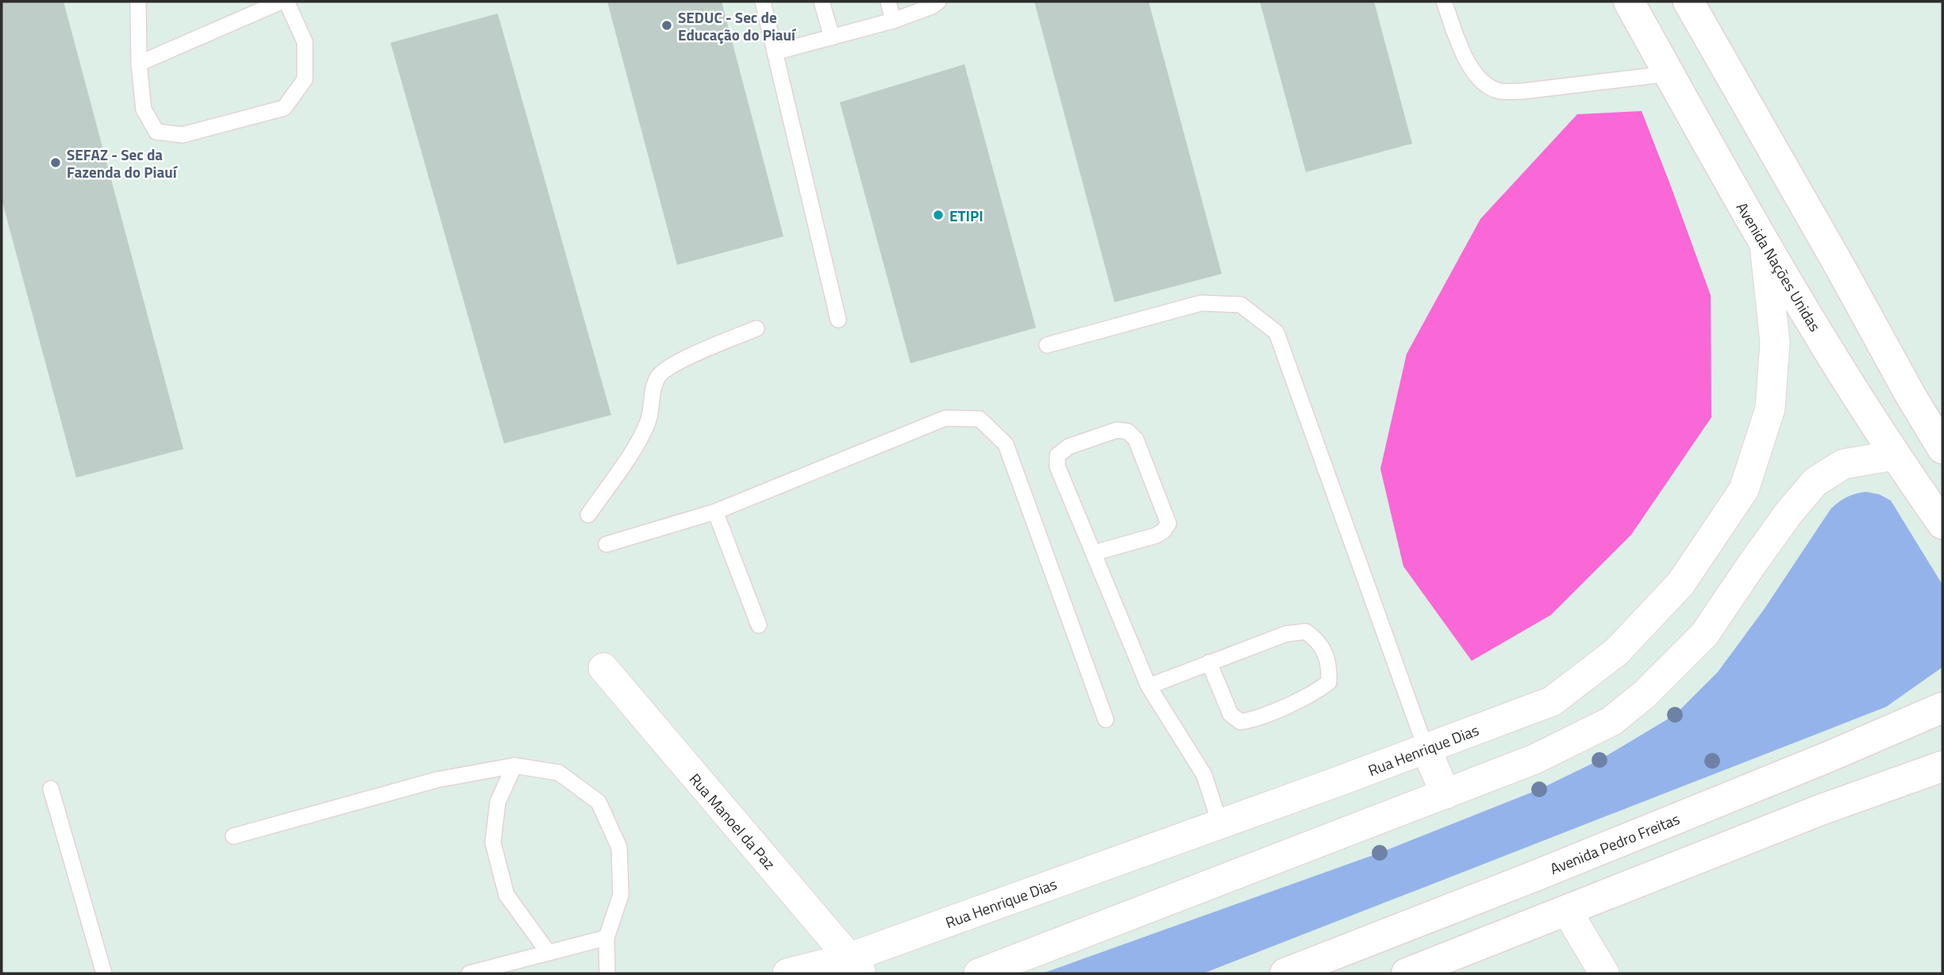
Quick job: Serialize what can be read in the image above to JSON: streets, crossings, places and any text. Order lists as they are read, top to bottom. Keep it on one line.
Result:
{"streets":{"main road":["Avenida Nações Unidas","Avenida Pedro Freitas"],"street":["Rua Henrique Dias","Rua Manoel da Paz"]},"crossings":[["Avenida Nações Unidas","Rua Henrique Dias"],["Rua Henrique Dias","Rua Manoel da Paz"]],"places":["SEDUC - Sec de Educação do Piauí","SEFAZ - Sec da Fazenda do Piauí","ETIPI"]}
